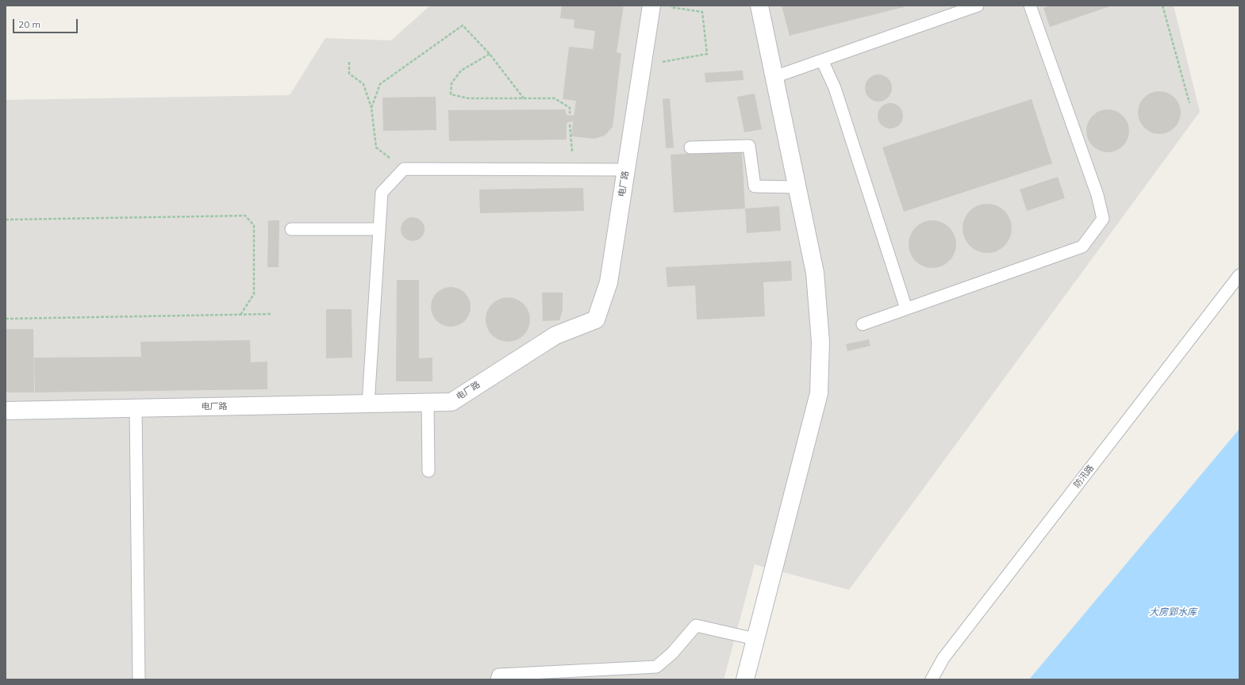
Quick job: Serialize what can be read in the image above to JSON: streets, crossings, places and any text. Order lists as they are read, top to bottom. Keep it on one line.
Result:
{"streets":{"street":["电厂路"],"lane":["防汛路"]},"water":["大房郢水库"],"scale_bar":"20 m"}
